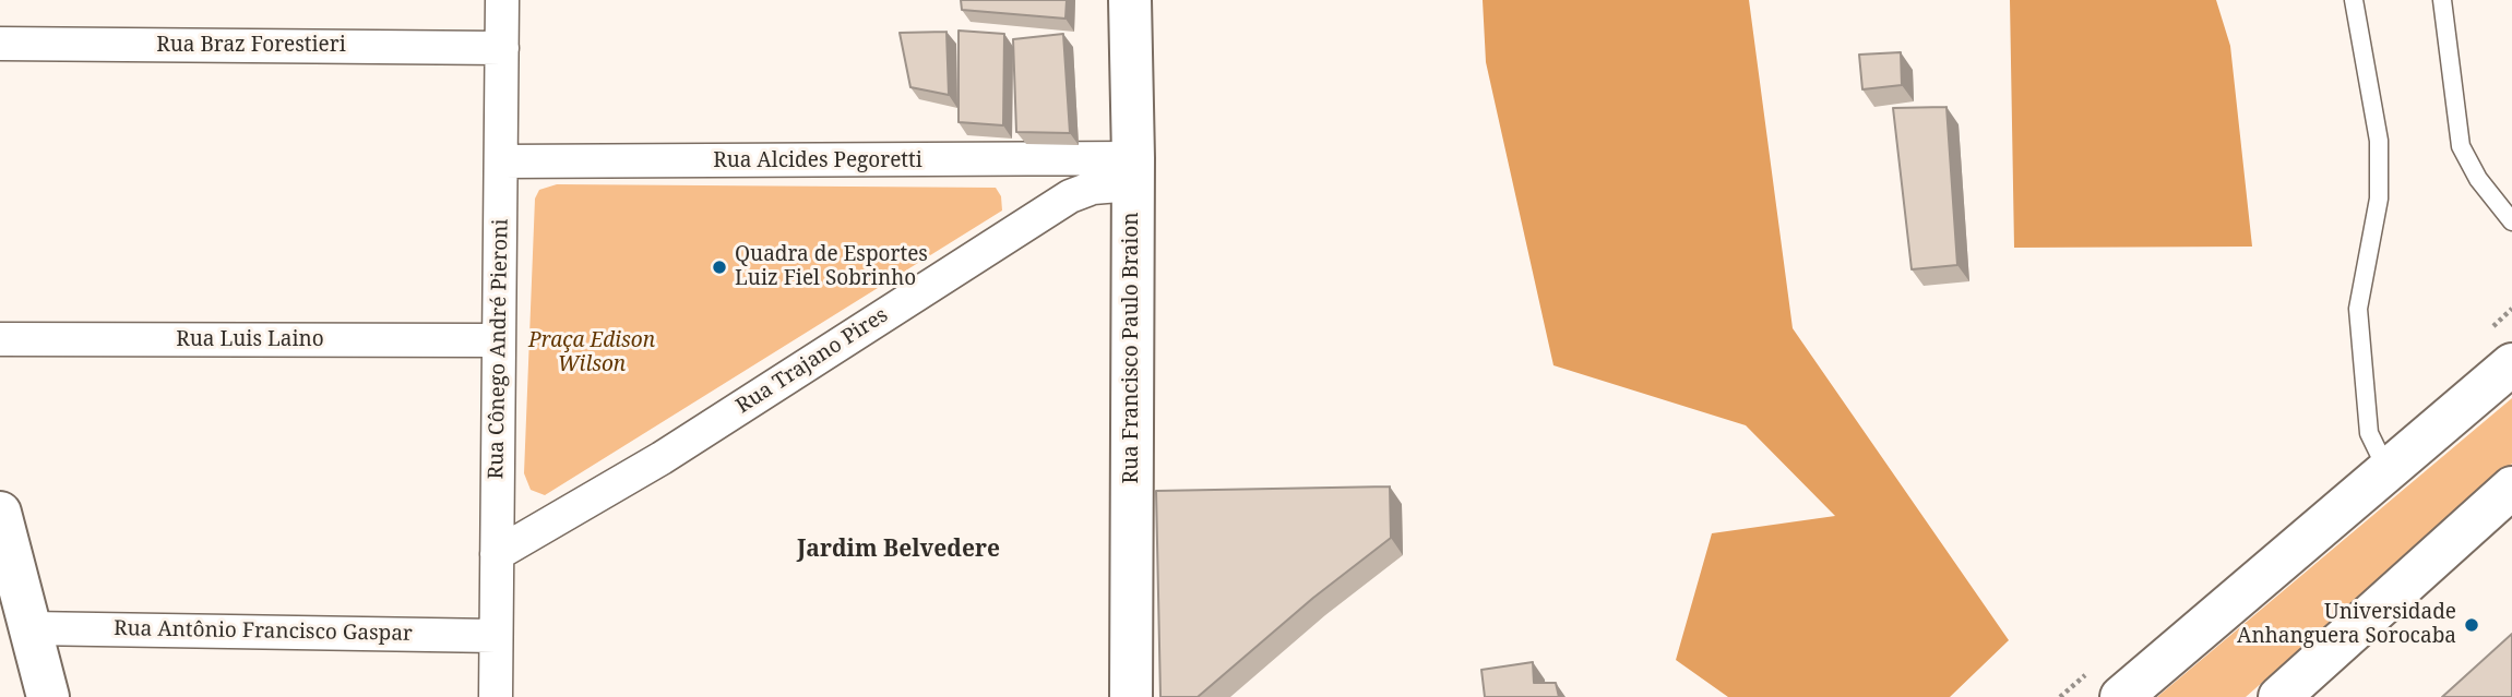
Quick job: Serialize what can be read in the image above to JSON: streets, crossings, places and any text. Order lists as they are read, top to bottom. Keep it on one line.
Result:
{"streets":{"street":["Rua Braz Forestieri","Rua Alcides Pegoretti","Rua Luis Laino","Rua Francisco Paulo Braion","Rua Cônego André Pieroni","Rua Trajano Pires","Rua Antônio Francisco Gaspar"]},"crossings":[["Rua Braz Forestieri","Rua Cônego André Pieroni"],["Rua Alcides Pegoretti","Rua Francisco Paulo Braion"],["Rua Alcides Pegoretti","Rua Cônego André Pieroni"],["Rua Alcides Pegoretti","Rua Trajano Pires"],["Rua Luis Laino","Rua Cônego André Pieroni"],["Rua Francisco Paulo Braion","Rua Trajano Pires"],["Rua Cônego André Pieroni","Rua Trajano Pires"],["Rua Cônego André Pieroni","Rua Antônio Francisco Gaspar"]],"districts":["Jardim Belvedere"],"parks":["Praça Edison Wilson"],"places":["Quadra de Esportes Luiz Fiel Sobrinho","Universidade Anhanguera Sorocaba"]}
